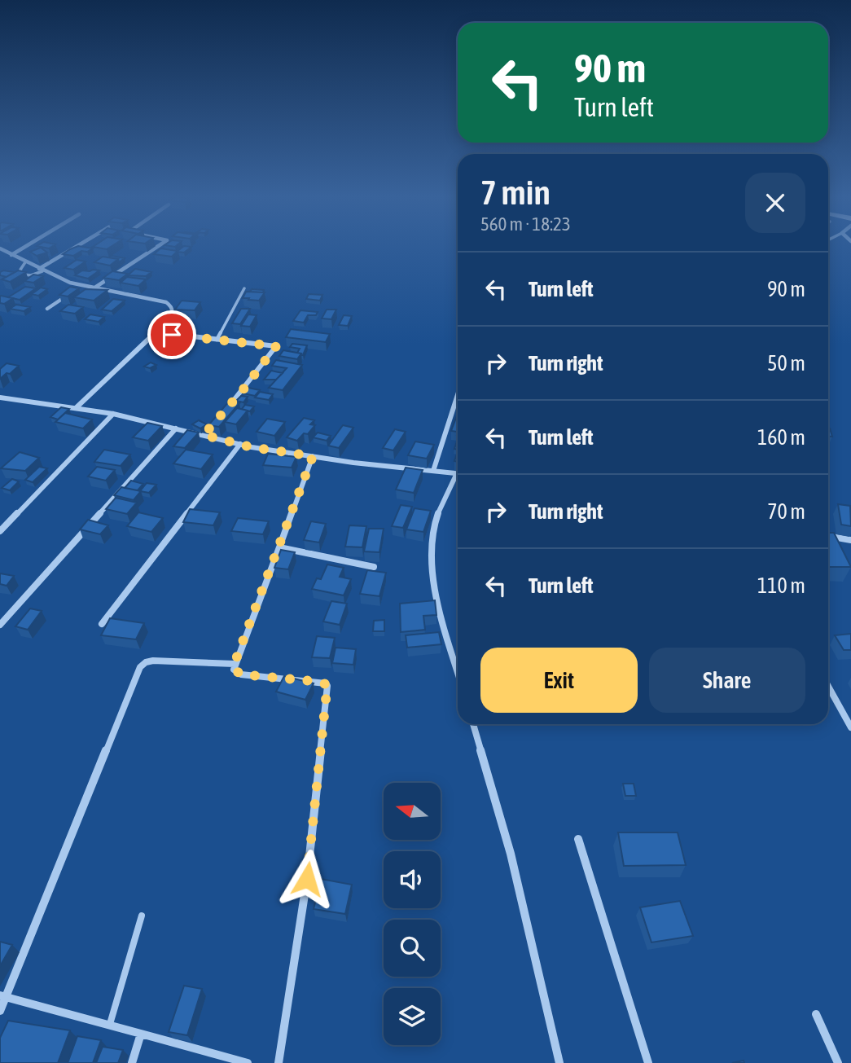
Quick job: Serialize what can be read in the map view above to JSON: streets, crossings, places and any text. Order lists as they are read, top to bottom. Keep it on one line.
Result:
{"north":"left","page":{"turn":["90 m","Turn left"],"heading":["7 min","560 m · 18:23"],"list":[{"name":"Turn left","value":"90 m"},{"name":"Turn right","value":"50 m"},{"name":"Turn left","value":"160 m"},{"name":"Turn right","value":"70 m"},{"name":"Turn left","value":"110 m"}],"buttons":["Exit","Share"]}}
